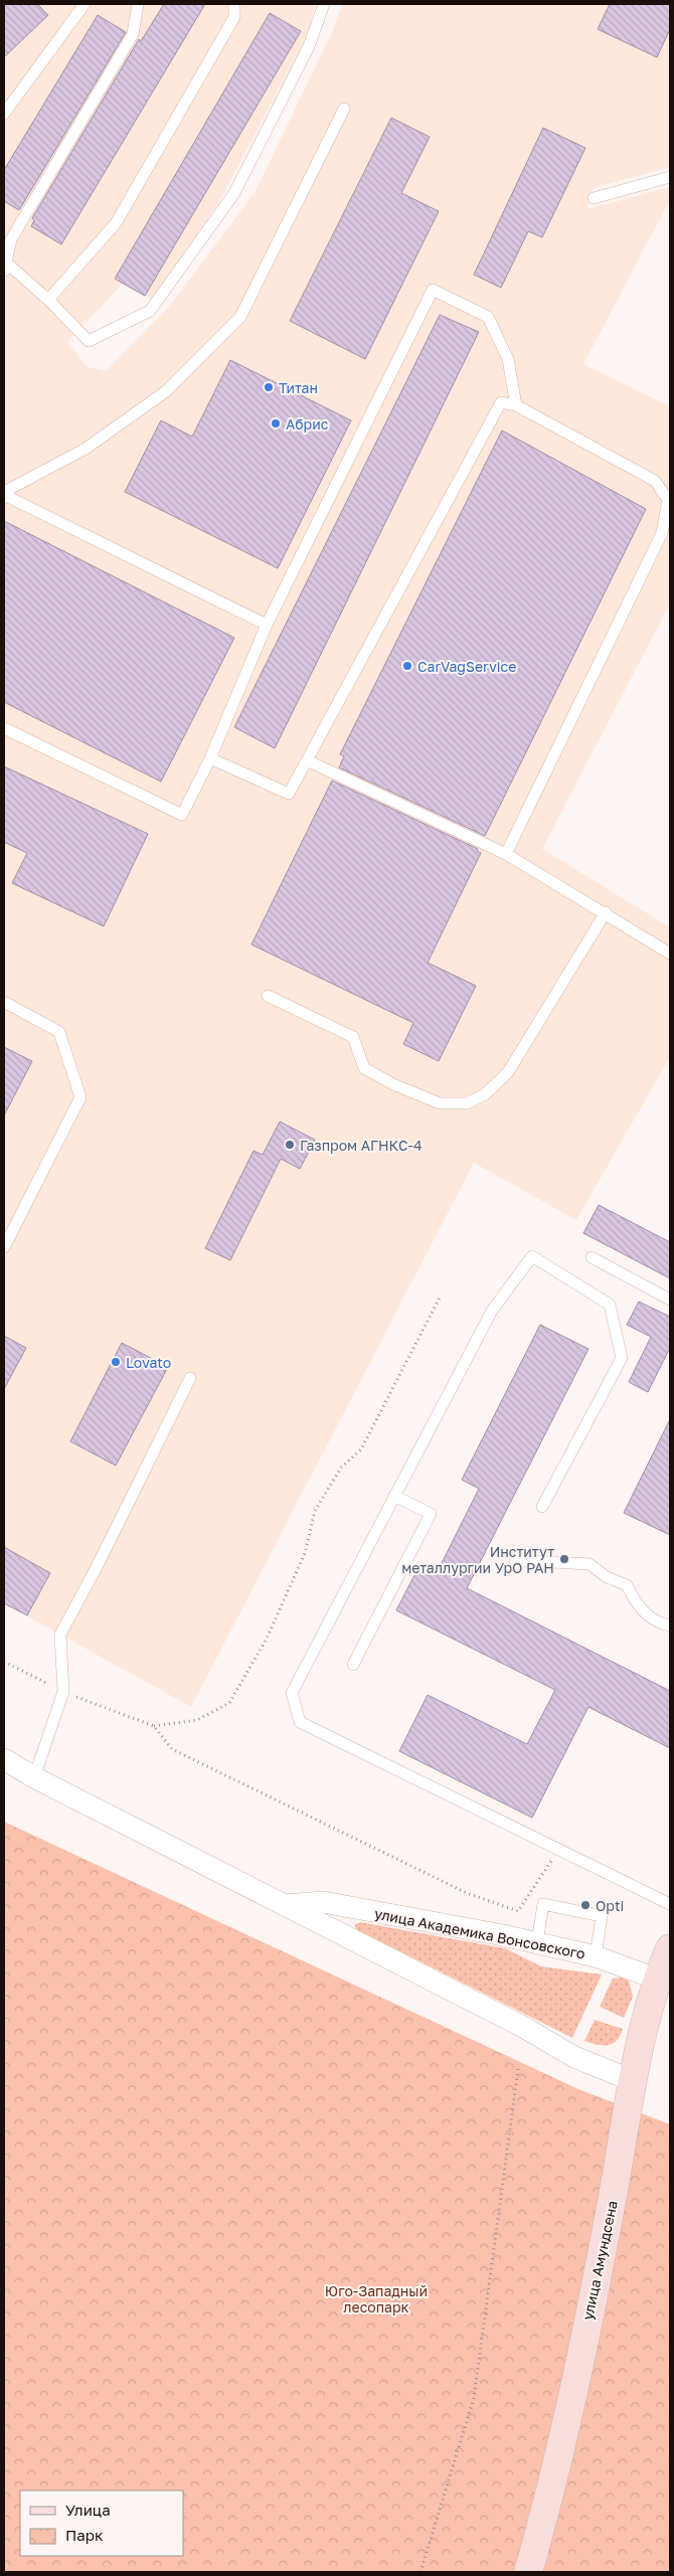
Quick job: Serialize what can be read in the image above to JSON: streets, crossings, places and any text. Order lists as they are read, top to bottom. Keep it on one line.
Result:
{"streets":{"main road":["улица Амундсена"],"street":["улица Академика Вонсовского"]},"crossings":[["улица Академика Вонсовского","улица Амундсена"]],"parks":["Юго-Западный лесопарк"],"places":["Титан","Абрис","CarVagService","Газпром АГНКС-4","Lovato","Институт металлургии УрО РАН","Opti"],"legend":["Улица","Парк"]}
